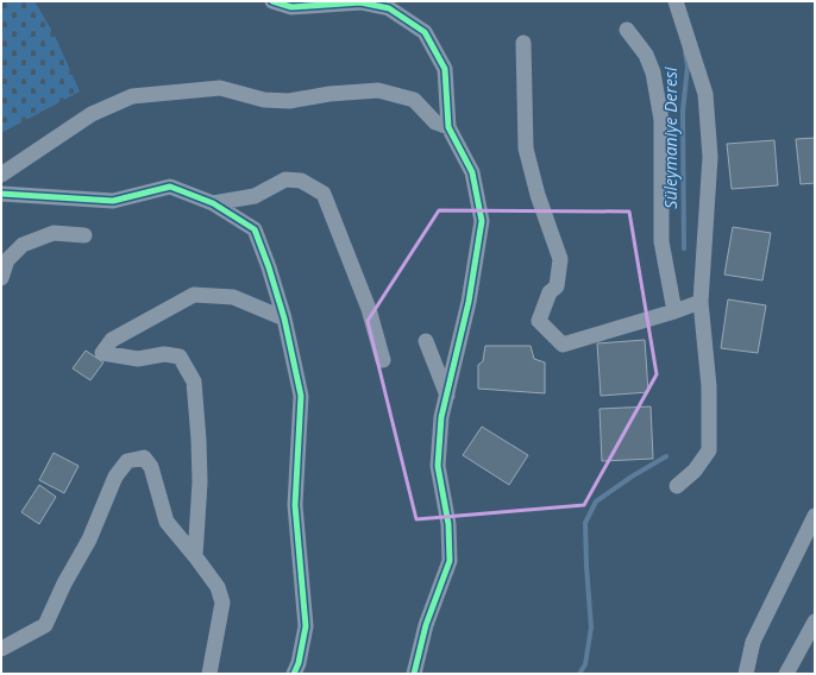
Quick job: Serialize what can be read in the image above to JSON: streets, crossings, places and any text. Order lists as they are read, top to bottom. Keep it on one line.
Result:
{"water":["Süleymaniye Deresi"]}
